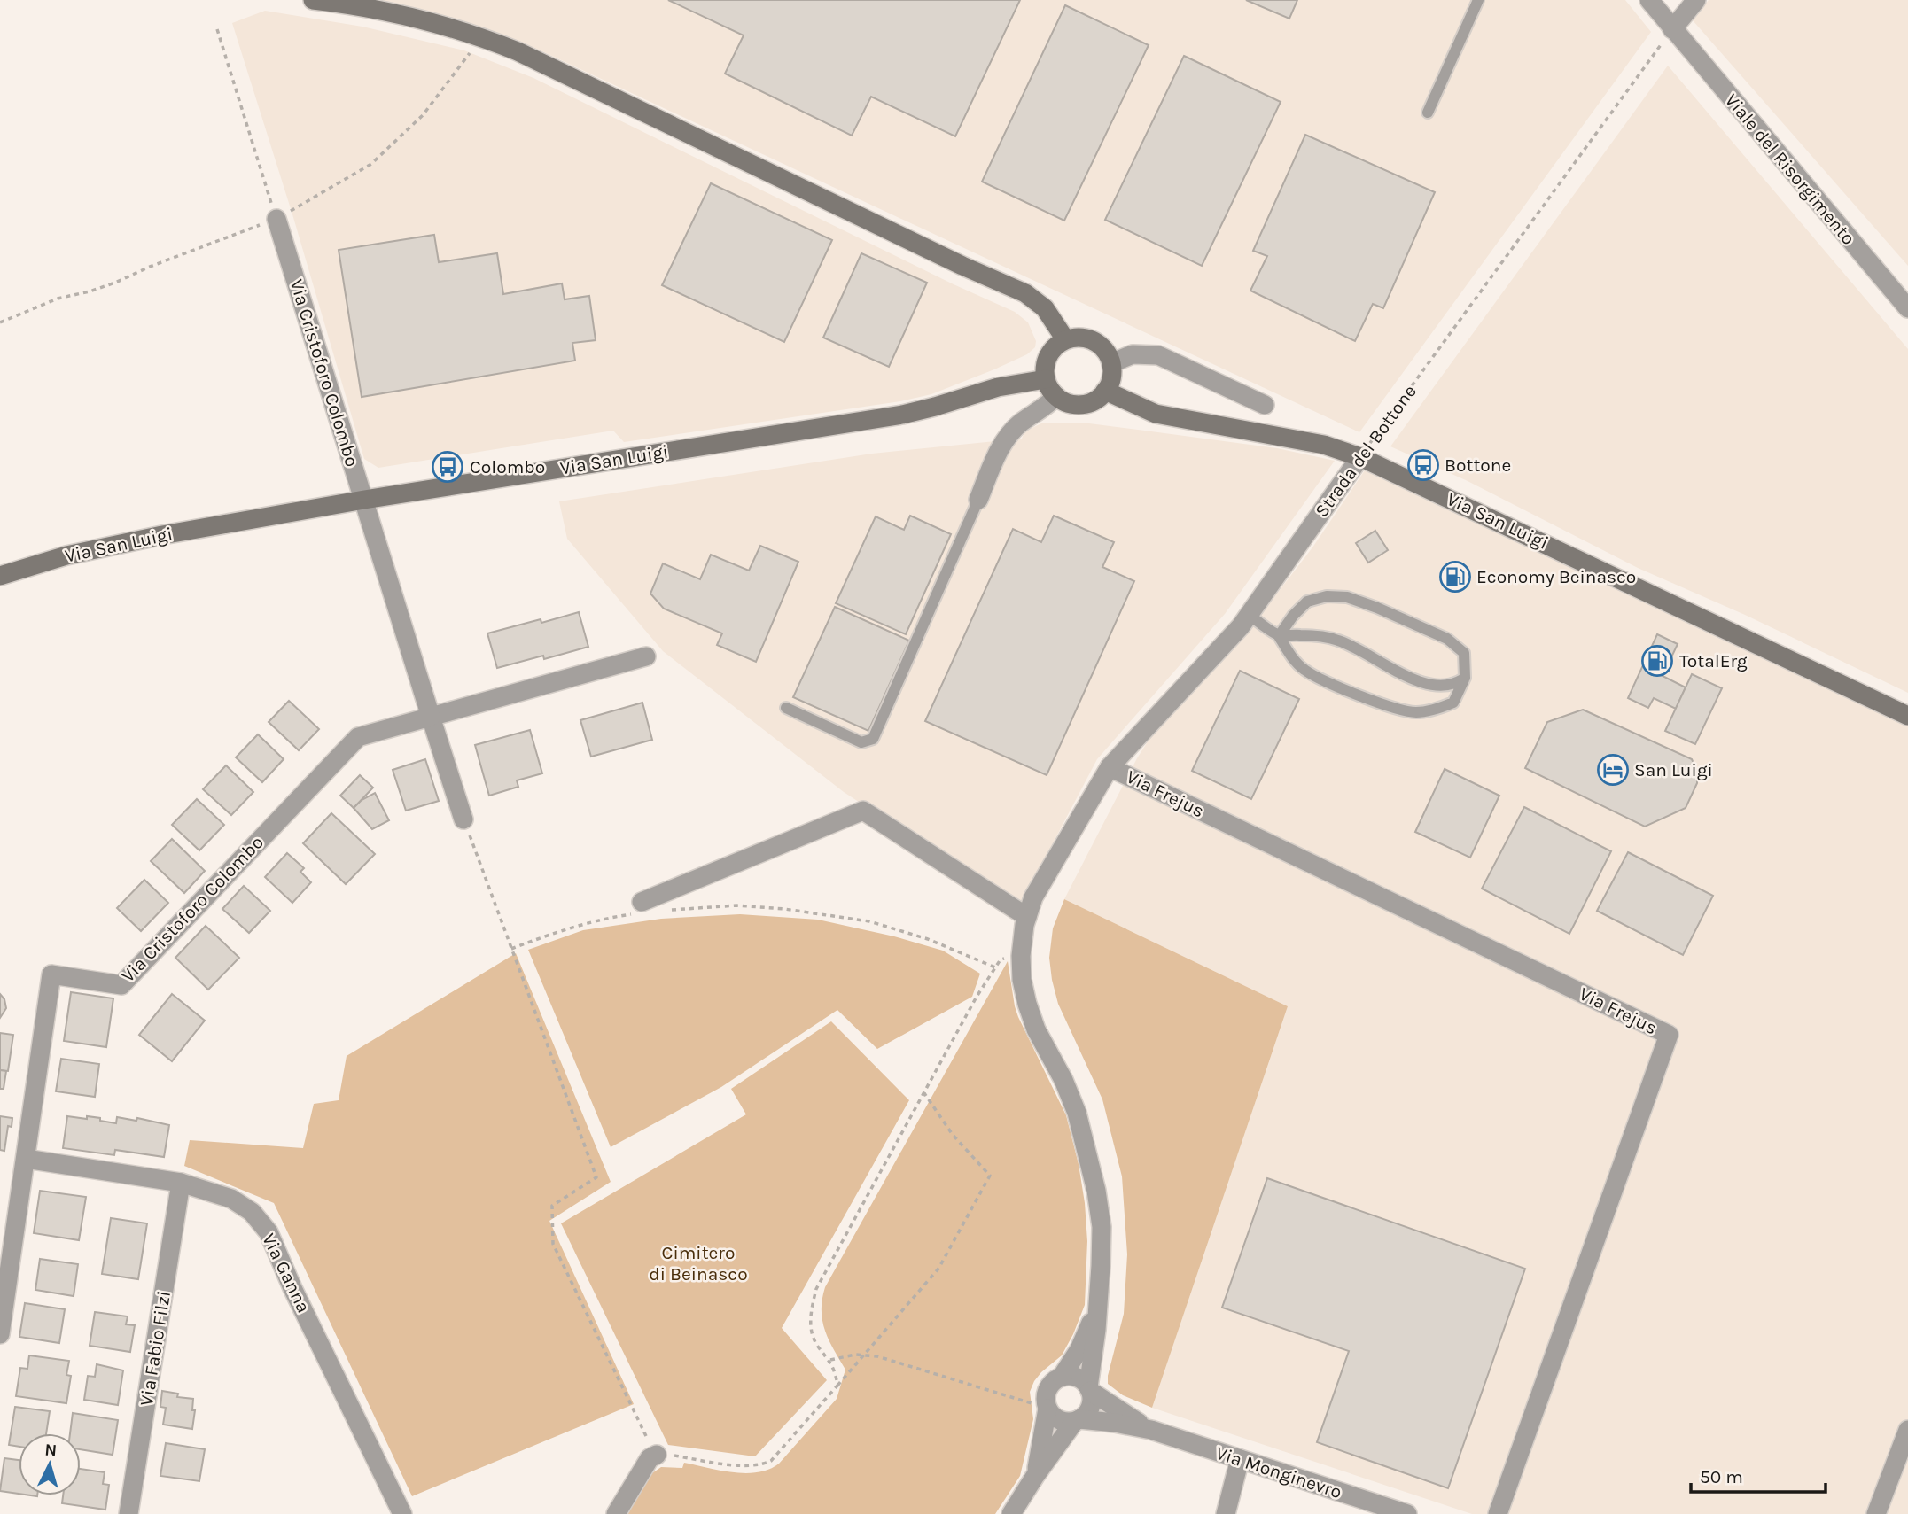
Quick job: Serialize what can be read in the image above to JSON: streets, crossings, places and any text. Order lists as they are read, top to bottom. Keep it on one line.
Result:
{"streets":{"street":["Viale del Risorgimento","Via Cristoforo Colombo","Strada del Bottone","Via San Luigi","Via Frejus","Via Ganna","Via Fabio Filzi","Via Monginevro"]},"crossings":[["Viale del Risorgimento","Strada del Bottone"],["Via Cristoforo Colombo","Via San Luigi"],["Via Cristoforo Colombo","Via Ganna"],["Strada del Bottone","Via San Luigi"],["Strada del Bottone","Via Frejus"],["Strada del Bottone","Via Monginevro"],["Via Ganna","Via Fabio Filzi"]],"parks":["Cimitero di Beinasco"],"places":{"bus stop":["Bottone","Colombo"],"fuel station":["Economy Beinasco","TotalErg"],"hotel":["San Luigi"]},"scale_bar":"50 m","north":"top"}
